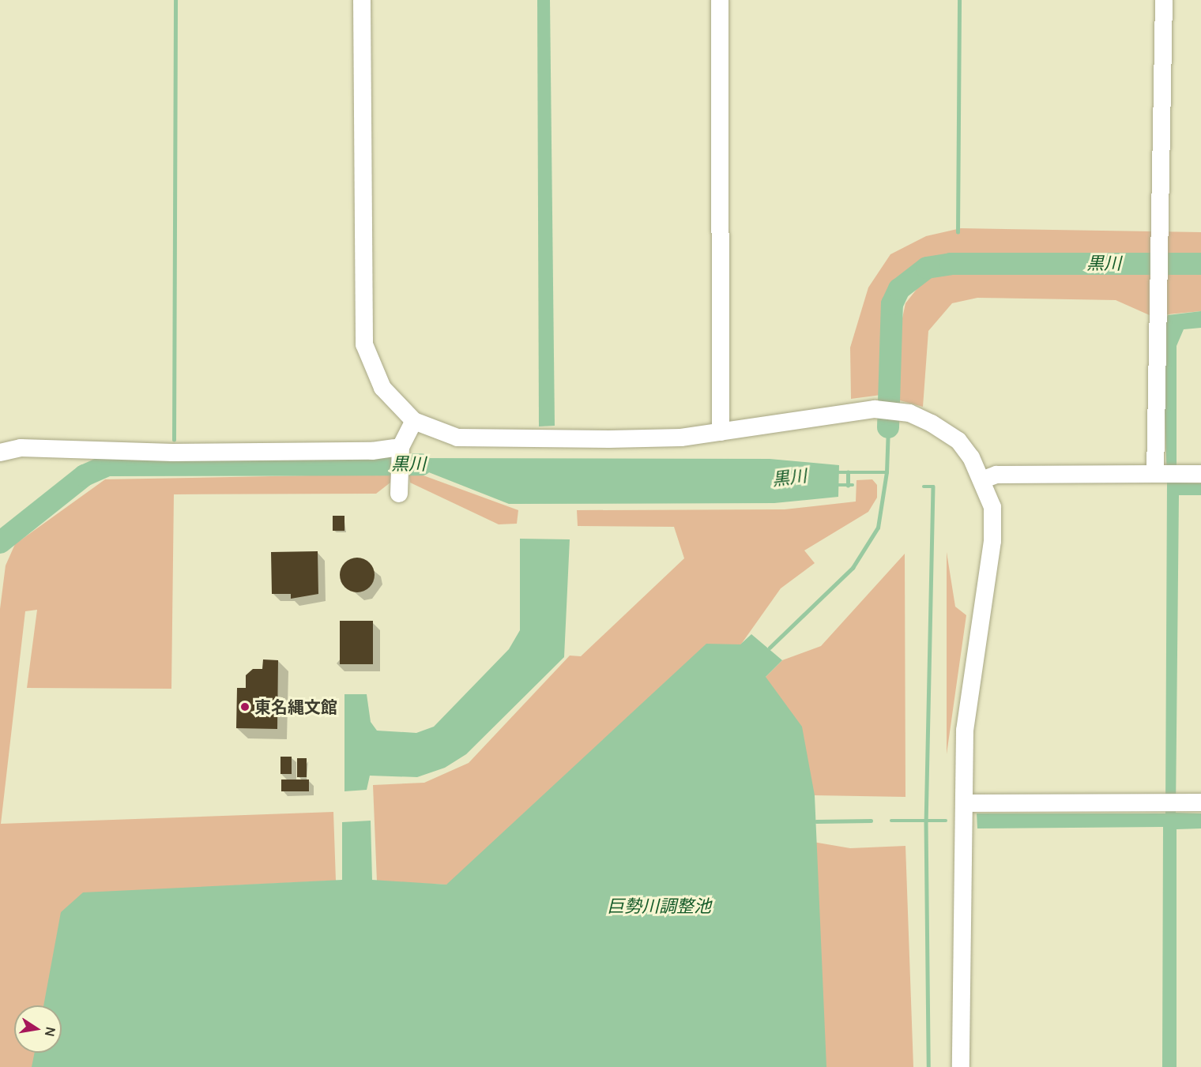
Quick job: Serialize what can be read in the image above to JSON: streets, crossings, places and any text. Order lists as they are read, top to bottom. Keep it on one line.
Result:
{"water":["黒川","巨勢川調整池"],"places":["東名縄文館"],"north":"right"}
